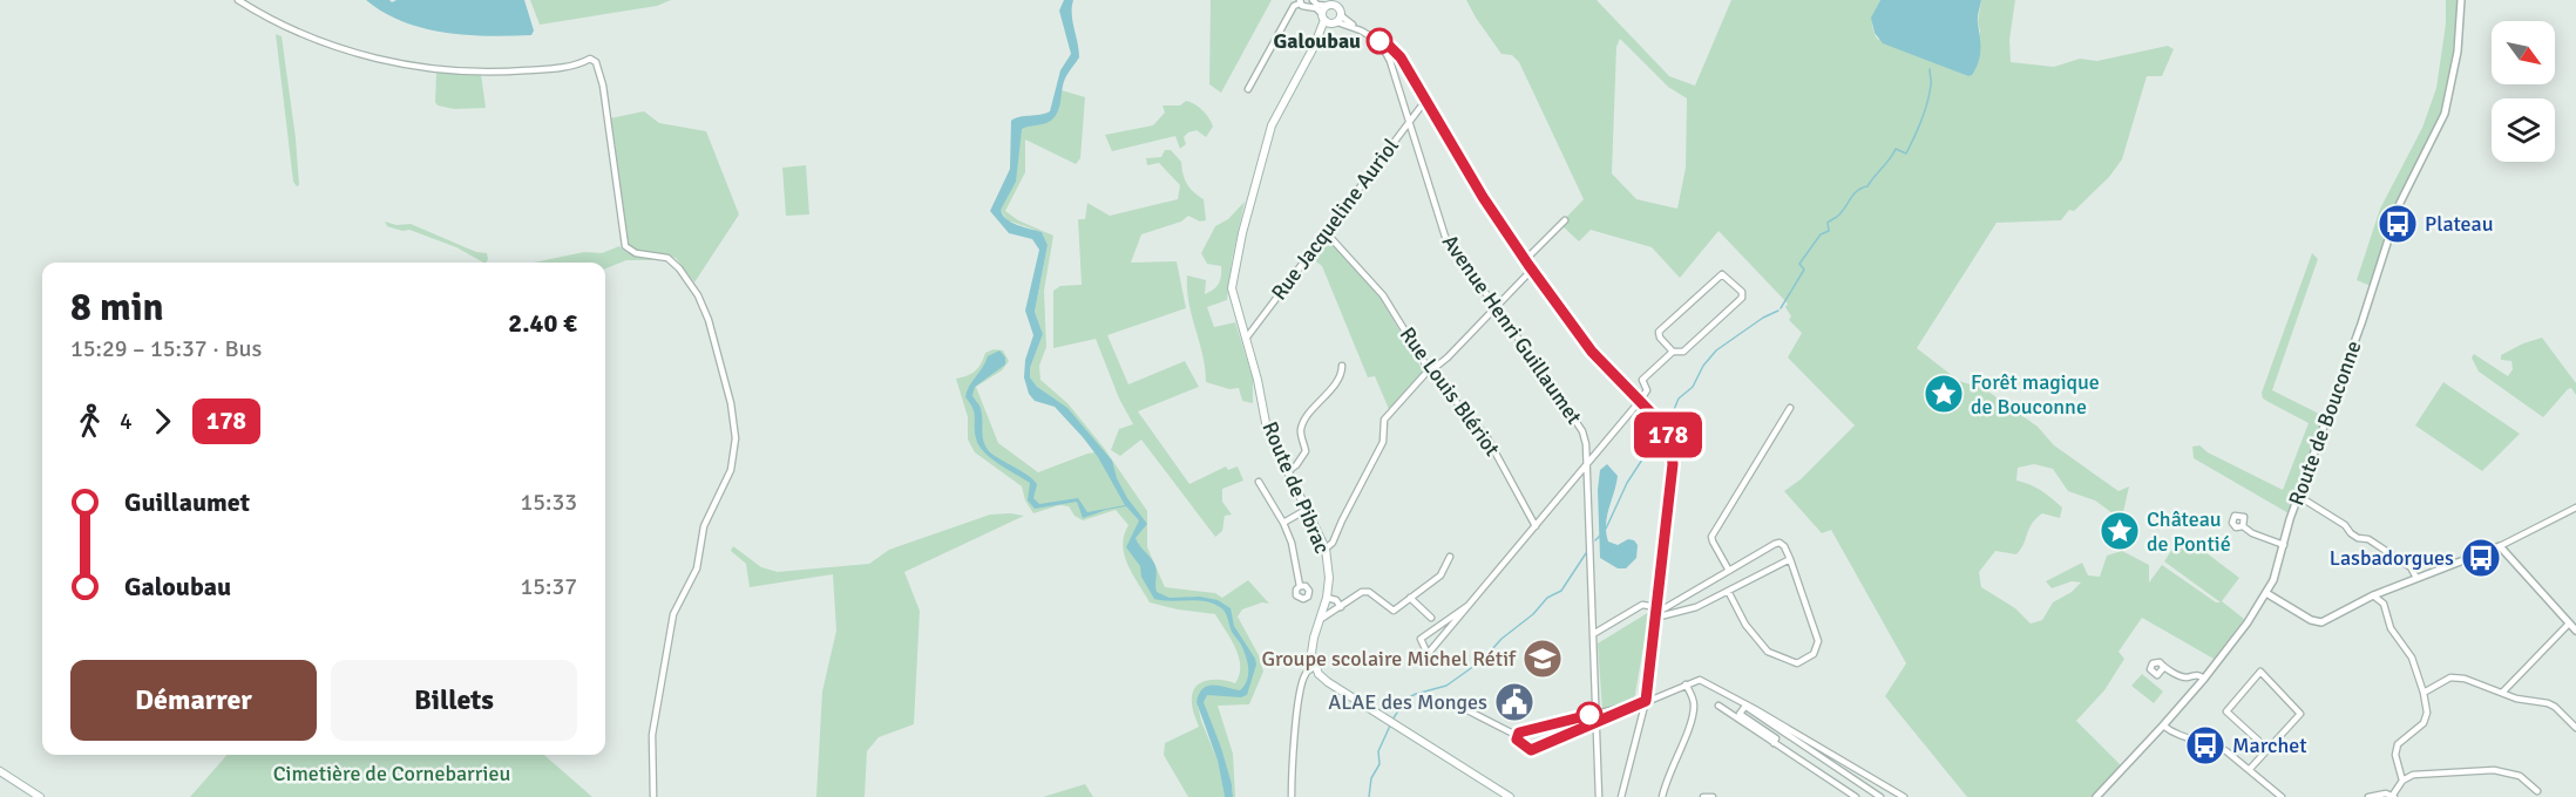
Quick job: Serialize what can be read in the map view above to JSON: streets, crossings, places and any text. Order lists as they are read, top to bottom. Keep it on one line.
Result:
{"streets":{"main road":["Route de Pibrac"],"street":["Rue Jacqueline Auriol","Avenue Henri Guillaumet","Rue Louis Blériot","Route de Bouconne"]},"crossings":[["Rue Jacqueline Auriol","Avenue Henri Guillaumet"],["Rue Jacqueline Auriol","Rue Louis Blériot"],["Rue Jacqueline Auriol","Route de Pibrac"]],"parks":["Cimetière de Cornebarrieu"],"places":{"other":["Galoubau"],"bus stop":["Plateau","Lasbadorgues","Marchet"],"place":["Forêt magique de Bouconne","Château de Pontié"],"school or university":["Groupe scolaire Michel Rétif"],"public building":["ALAE des Monges"]},"lines":["bus line 178"],"north":"bottom right","page":{"on_map":"178","heading":["8 min","15:29 – 15:37 · Bus","2.40 €"],"legs":["4","178"],"list":[{"name":"Guillaumet","value":"15:33"},{"name":"Galoubau","value":"15:37"}],"buttons":["Démarrer","Billets"]}}
